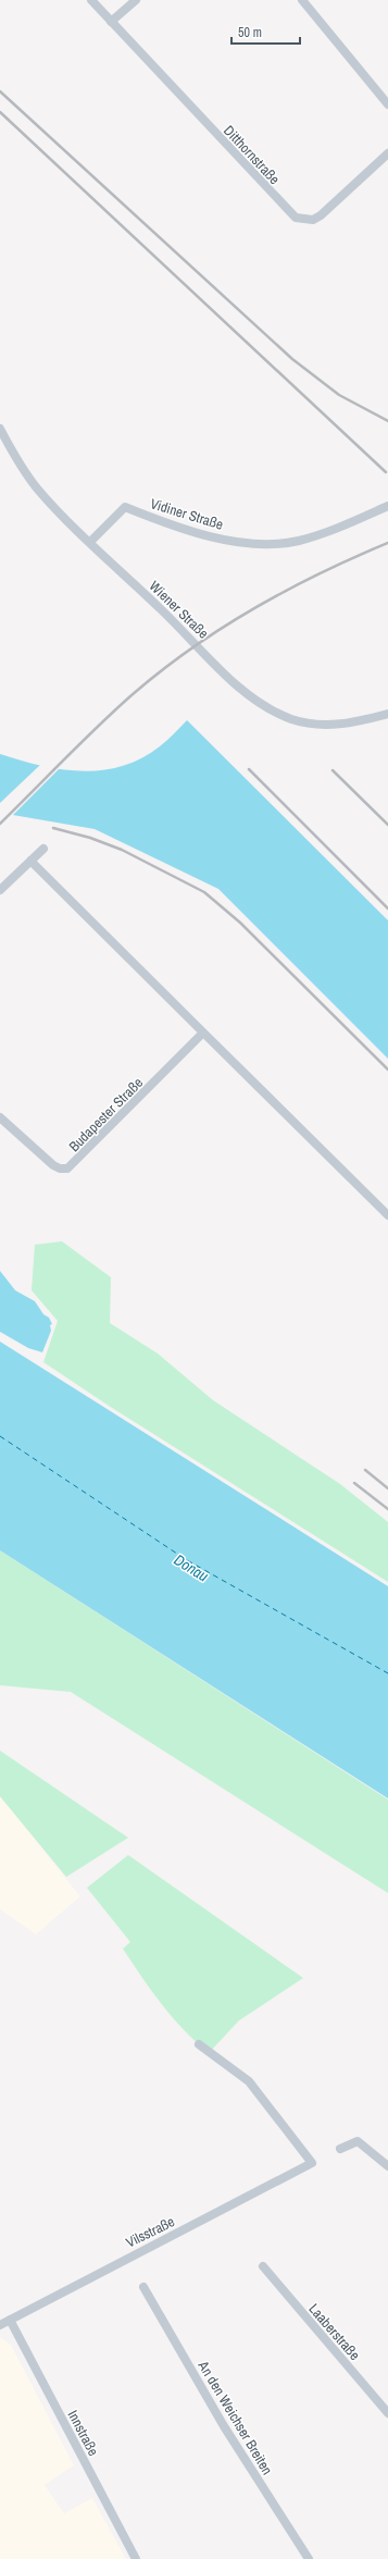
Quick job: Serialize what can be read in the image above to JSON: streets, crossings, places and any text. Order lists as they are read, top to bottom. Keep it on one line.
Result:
{"streets":{"street":["Ditthornstraße","Vidiner Straße","Wiener Straße","Budapester Straße","Vilsstraße","Laaberstraße","An den Weichser Breiten","Innstraße"]},"crossings":[["Vidiner Straße","Wiener Straße"],["Vilsstraße","Innstraße"]],"water":["Donau"],"scale_bar":"50 m"}
